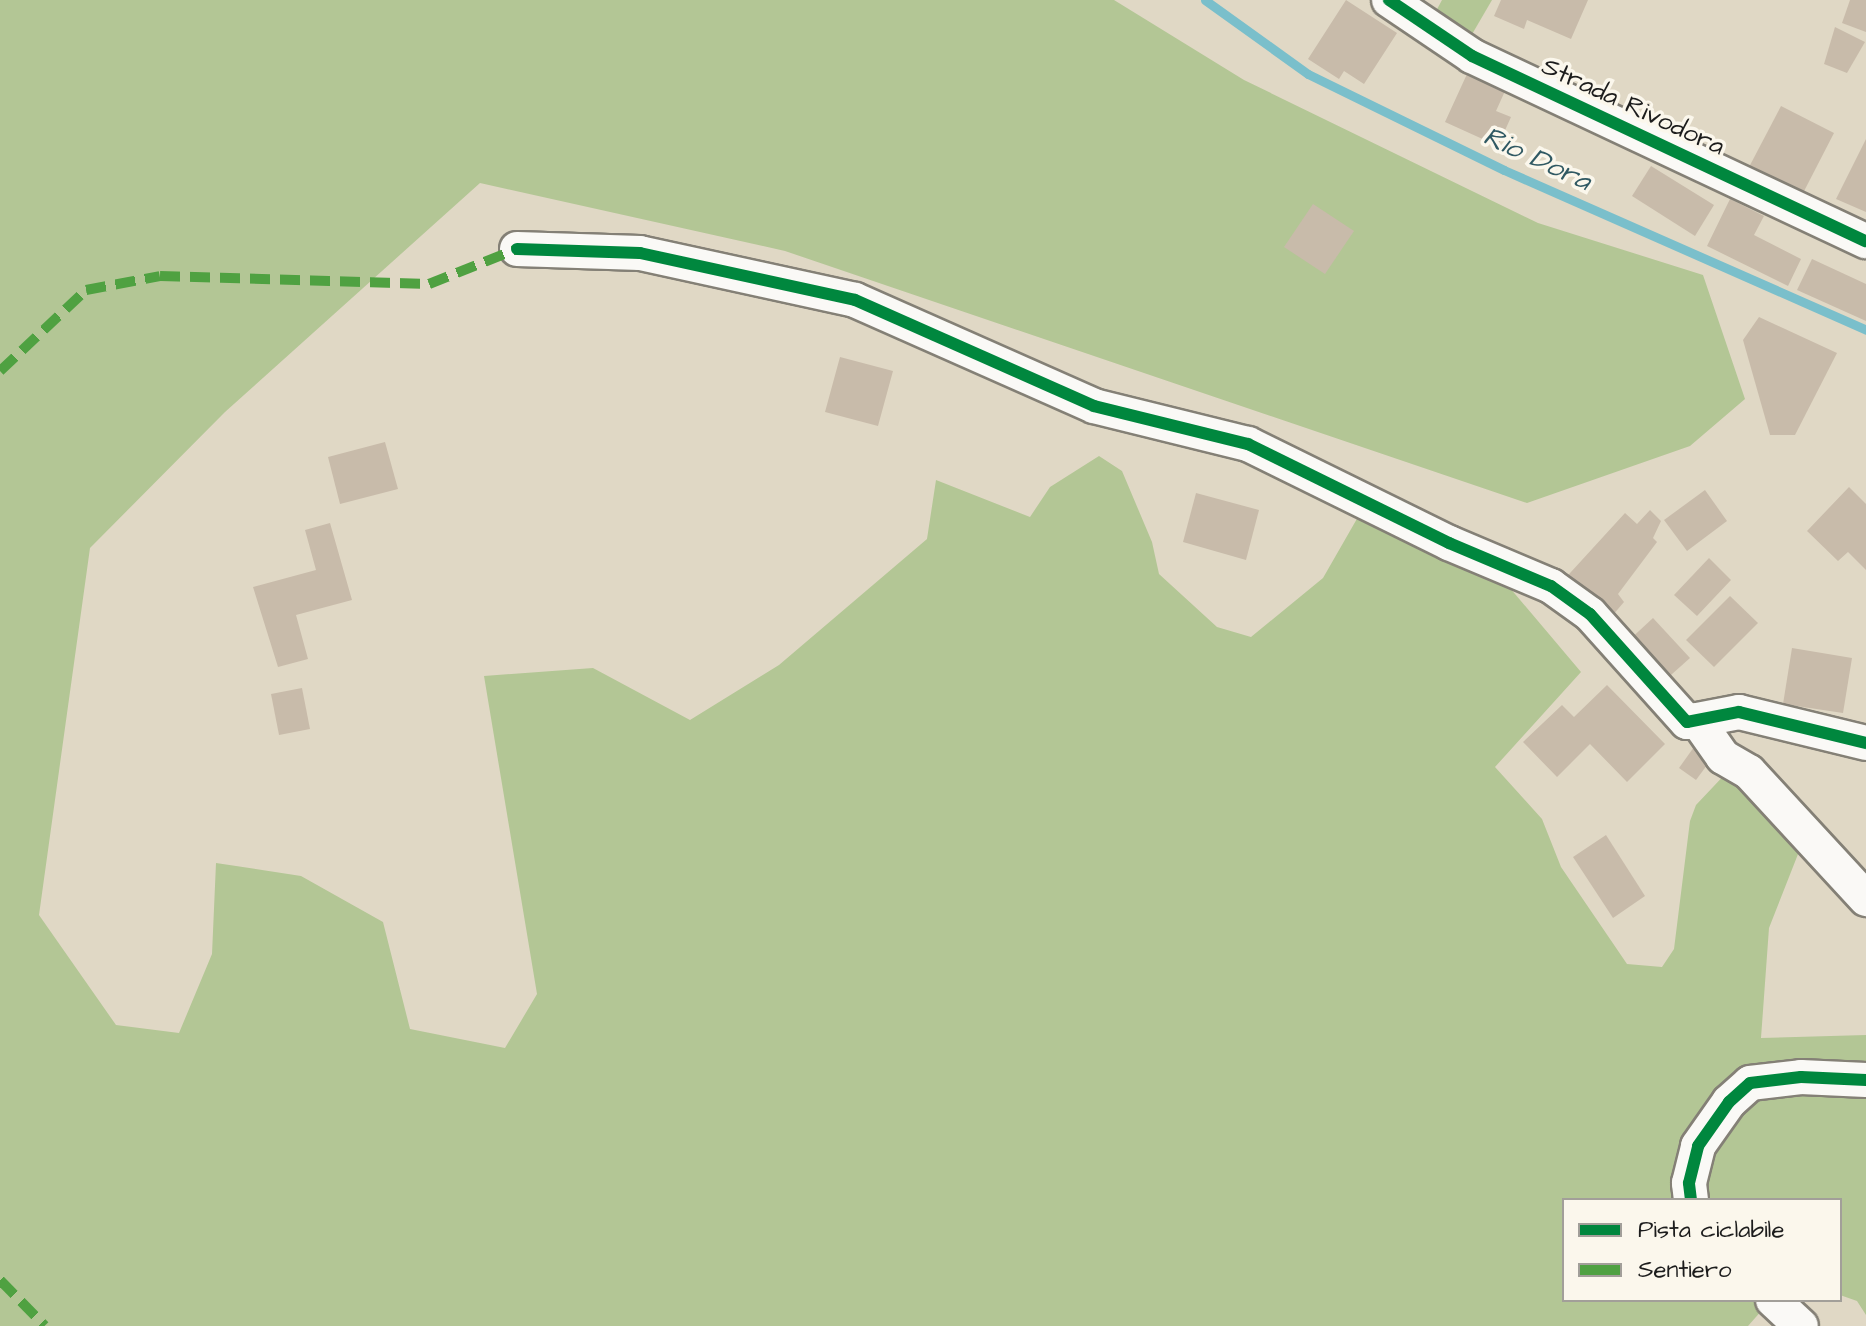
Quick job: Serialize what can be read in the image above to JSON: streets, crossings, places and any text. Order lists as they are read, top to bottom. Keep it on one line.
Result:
{"streets":{"street":["Strada Rivodora"]},"water":["Rio Dora"],"legend":["Pista ciclabile","Sentiero"]}
